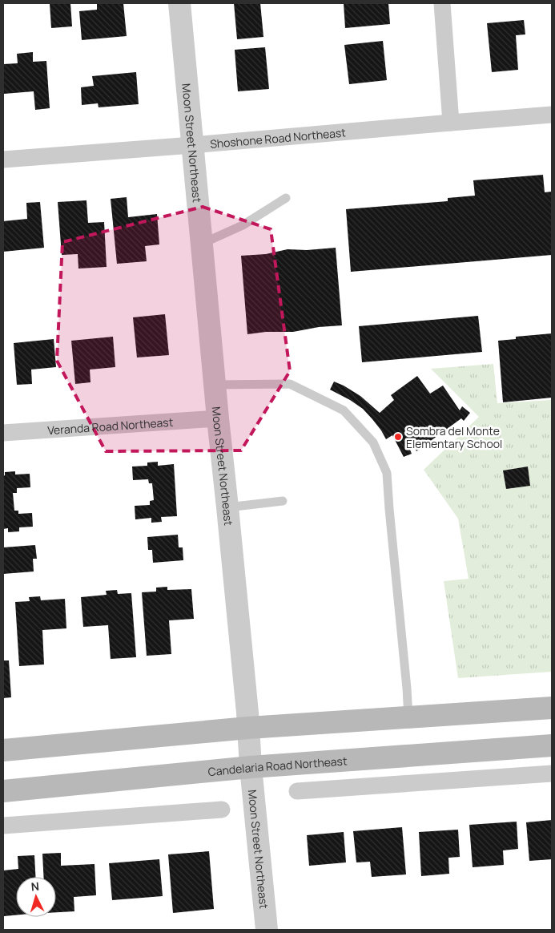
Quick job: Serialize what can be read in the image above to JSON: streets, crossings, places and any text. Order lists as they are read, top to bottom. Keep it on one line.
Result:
{"streets":{"main road":["Candelaria Road Northeast"],"street":["Shoshone Road Northeast","Moon Street Northeast","Veranda Road Northeast"]},"crossings":[["Shoshone Road Northeast","Moon Street Northeast"],["Moon Street Northeast","Veranda Road Northeast"],["Moon Street Northeast","Candelaria Road Northeast"]],"places":["Sombra del Monte Elementary School"],"north":"top"}
